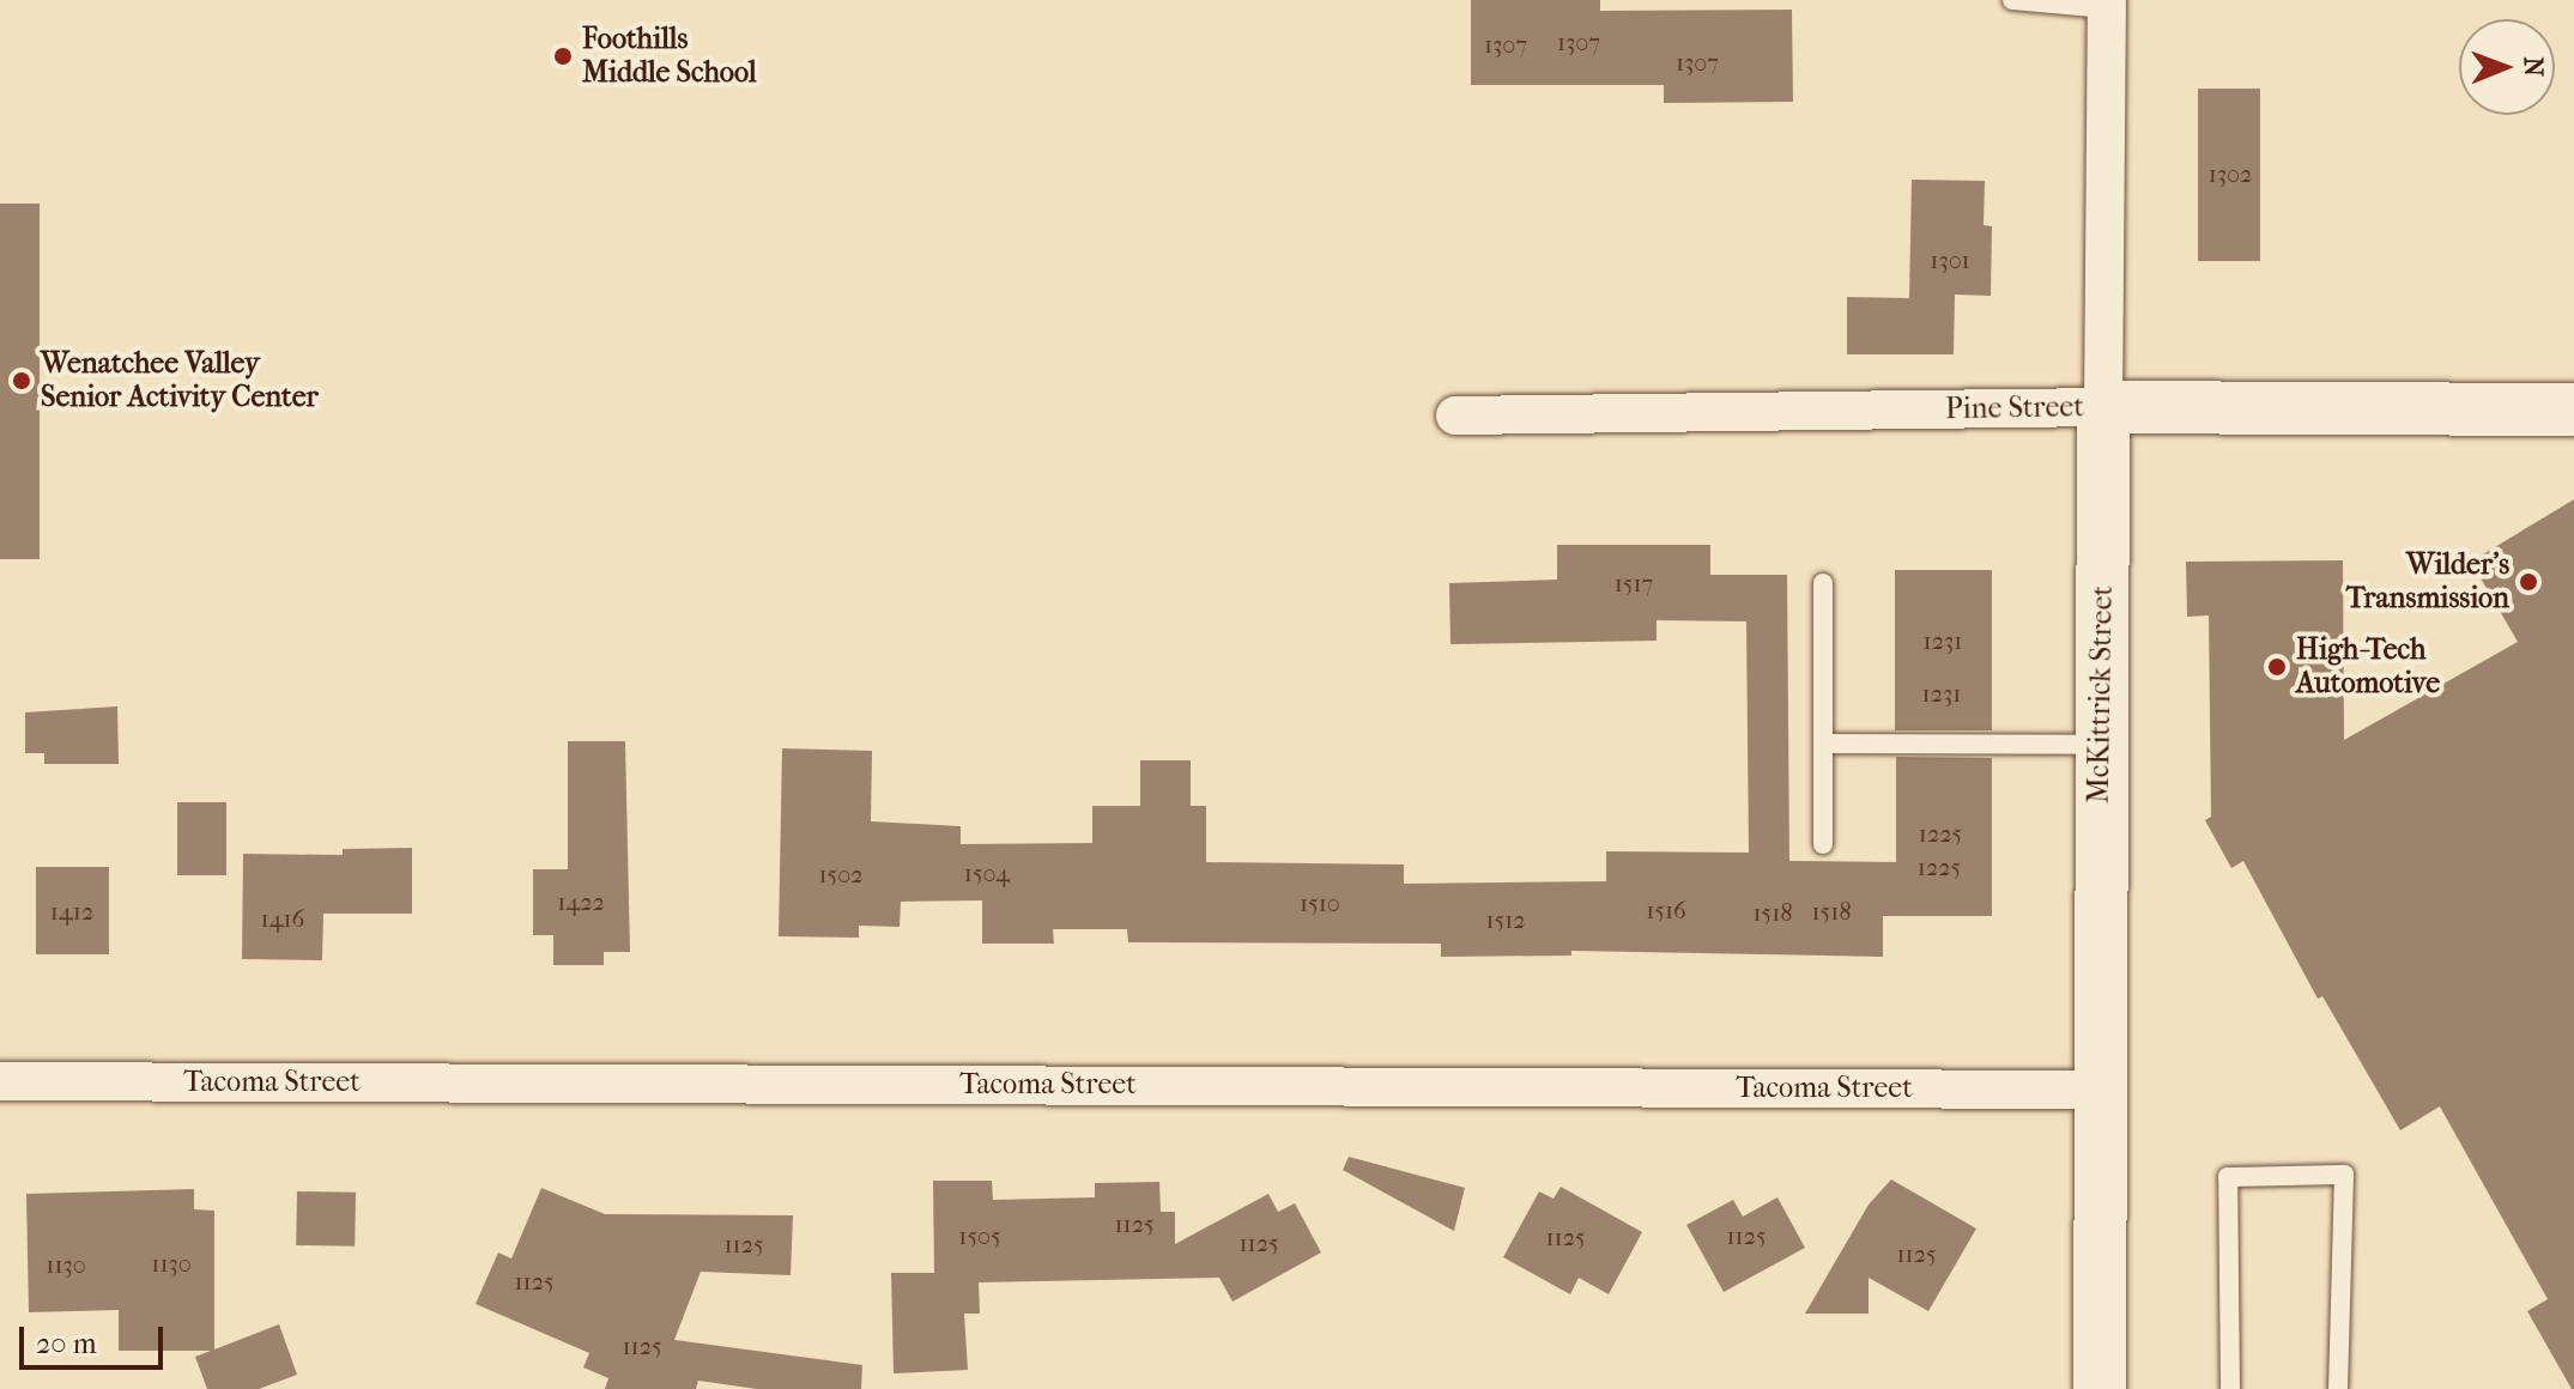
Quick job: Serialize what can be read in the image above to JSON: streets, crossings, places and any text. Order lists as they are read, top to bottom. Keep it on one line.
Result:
{"streets":{"street":["Pine Street","McKittrick Street","Tacoma Street"]},"crossings":[["Pine Street","McKittrick Street"],["McKittrick Street","Tacoma Street"]],"places":["Foothills Middle School","Wenatchee Valley Senior Activity Center","Wilder's Transmission","High-Tech Automotive"],"house_numbers":["1307","1307","1307","1302","1301","1517","1231","1231","1225","1225","1504","1502","1422","1510","1516","1412","1518","1518","1416","1512","1125","1505","1125","1125","1125","1125","1125","1130","1130","1125","1125"],"scale_bar":"20 m","north":"right"}
